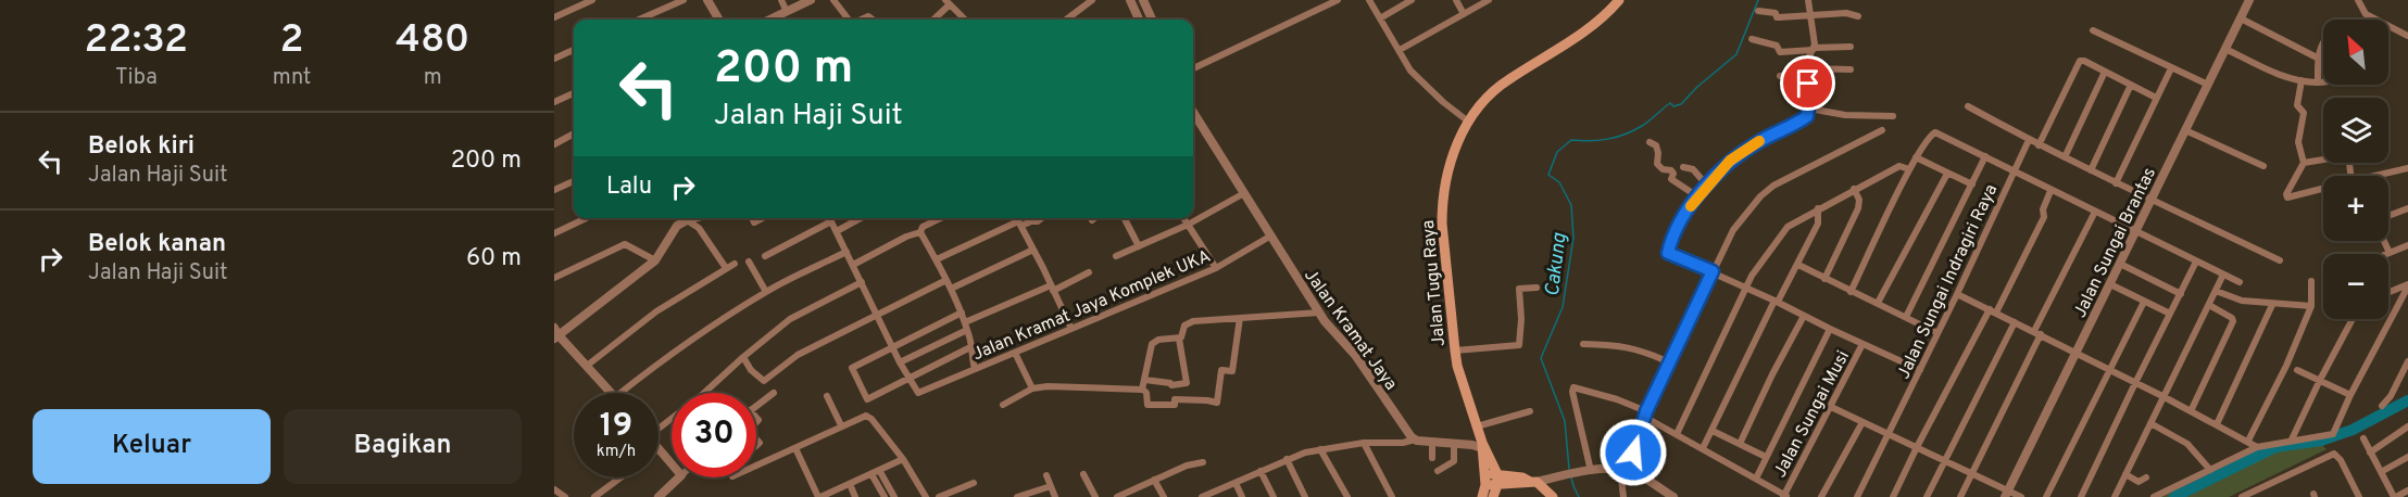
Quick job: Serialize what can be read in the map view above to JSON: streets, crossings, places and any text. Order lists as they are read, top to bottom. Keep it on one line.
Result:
{"streets":{"main road":["Jalan Tugu Raya"],"street":["Jalan Sungai Brantas","Jalan Sungai Indragiri Raya","Jalan Kramat Jaya Komplek UKA","Jalan Kramat Jaya","Jalan Sungai Musi"]},"crossings":[["Jalan Kramat Jaya Komplek UKA","Jalan Kramat Jaya"]],"water":["Cakung"],"north":"top left","page":{"eta":["22:32","Tiba","2","mnt","480","m"],"map_buttons":["+","−"],"turn":["200 m","Jalan Haji Suit"],"list":[{"name":"Belok kiri","note":"Jalan Haji Suit","value":"200 m"},{"name":"Belok kanan","note":"Jalan Haji Suit","value":"60 m"}],"then":"Lalu","speed":"19 km/h","limit":"30","buttons":["Keluar","Bagikan"]}}
